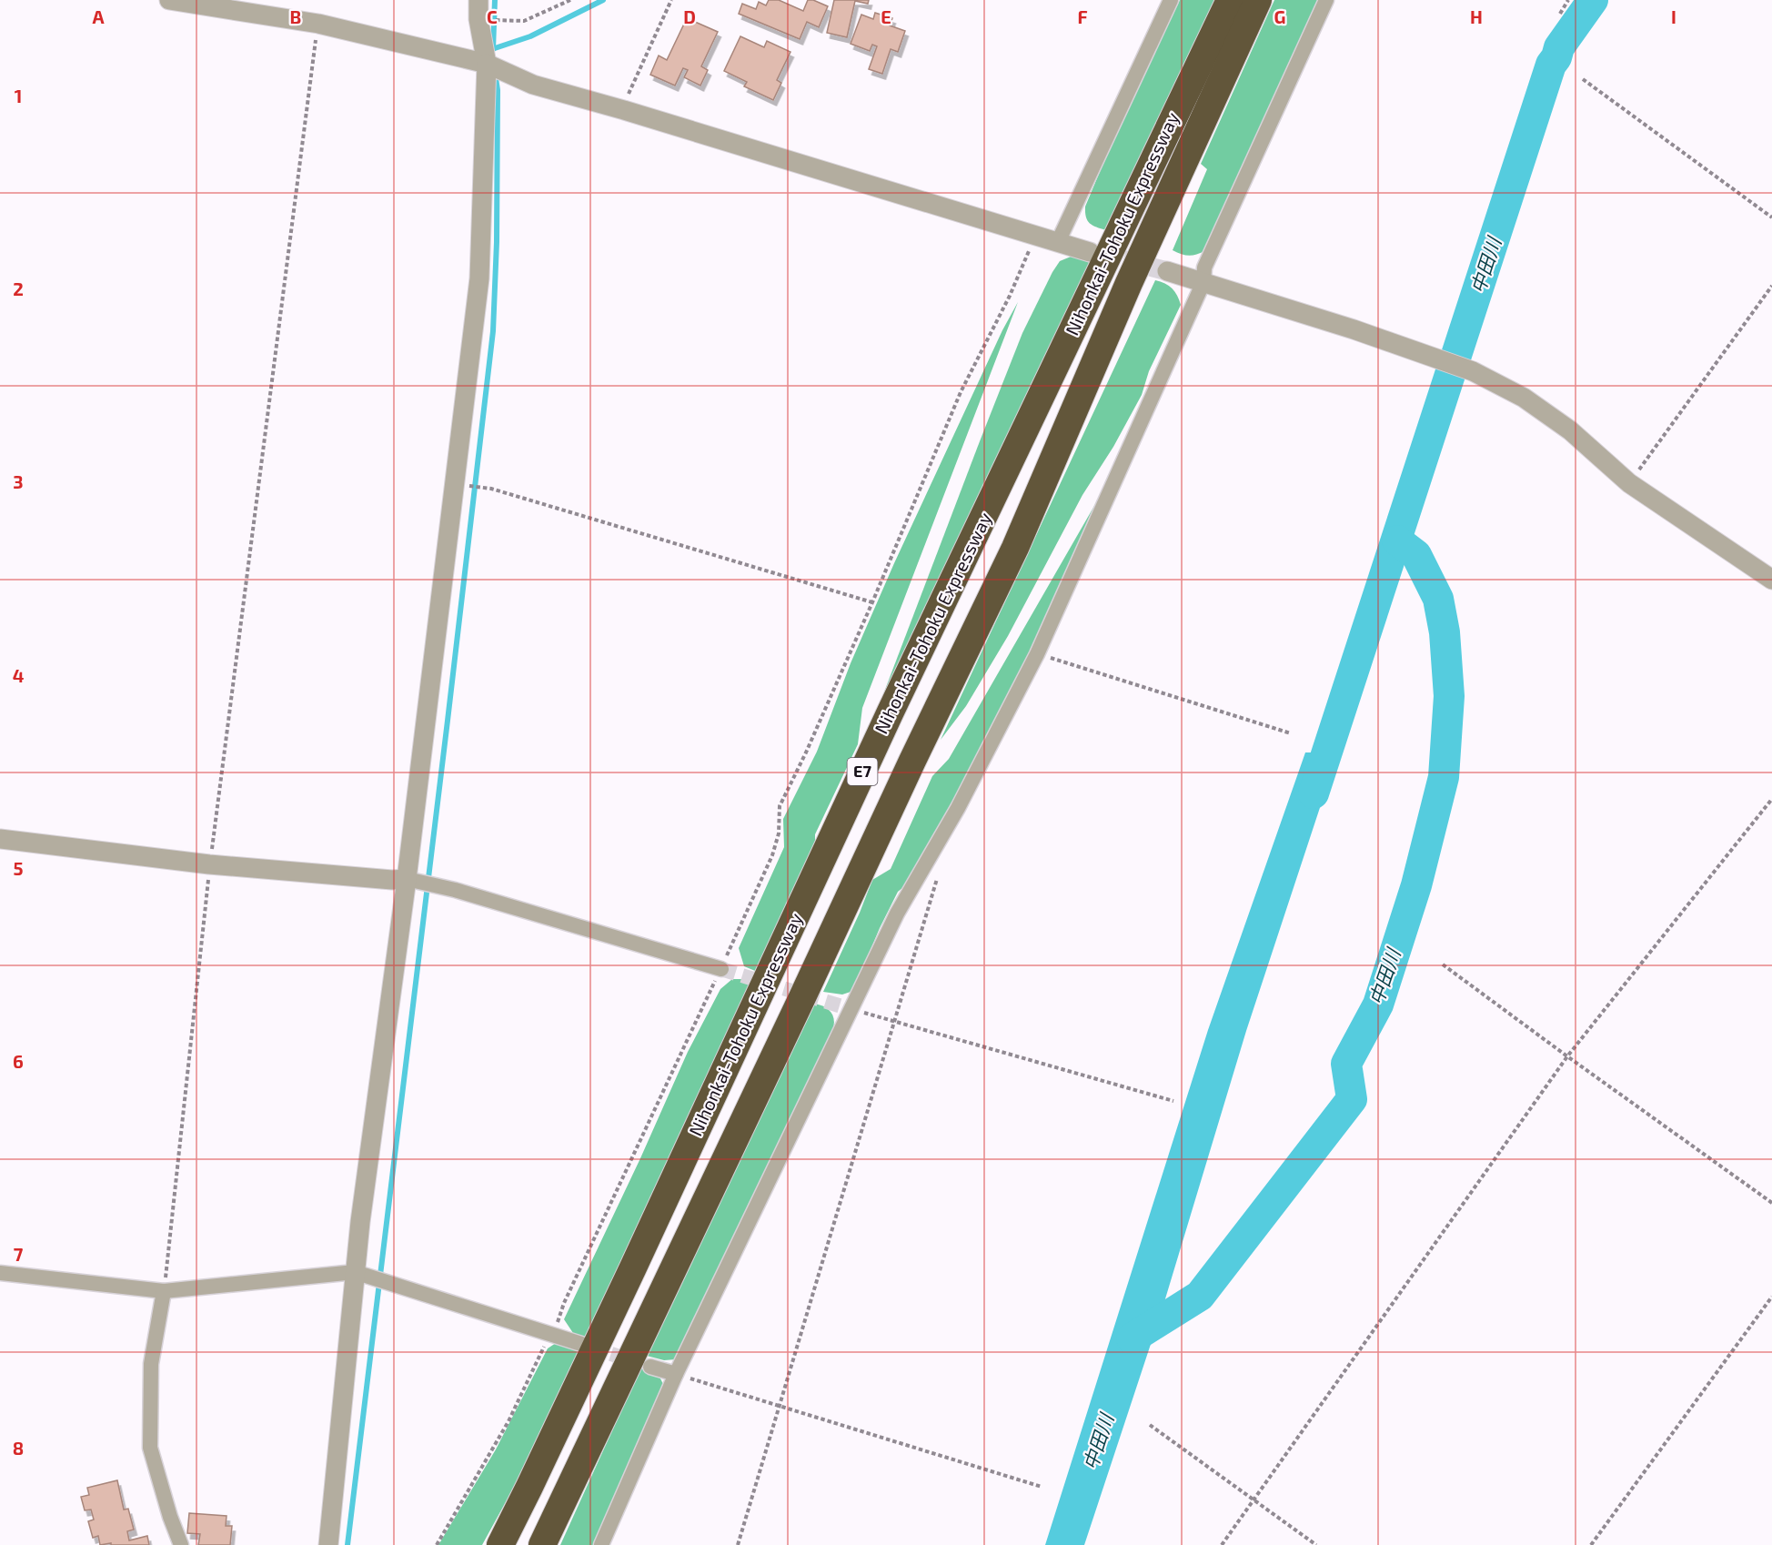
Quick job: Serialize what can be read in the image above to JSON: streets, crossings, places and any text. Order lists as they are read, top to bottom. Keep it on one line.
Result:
{"streets":{"highway":["Nihonkai-Tohoku Expressway","E7"]},"water":["中田川"],"grid":{"columns":["A","B","C","D","E","F","G","H","I"],"rows":["1","2","3","4","5","6","7","8"]}}
